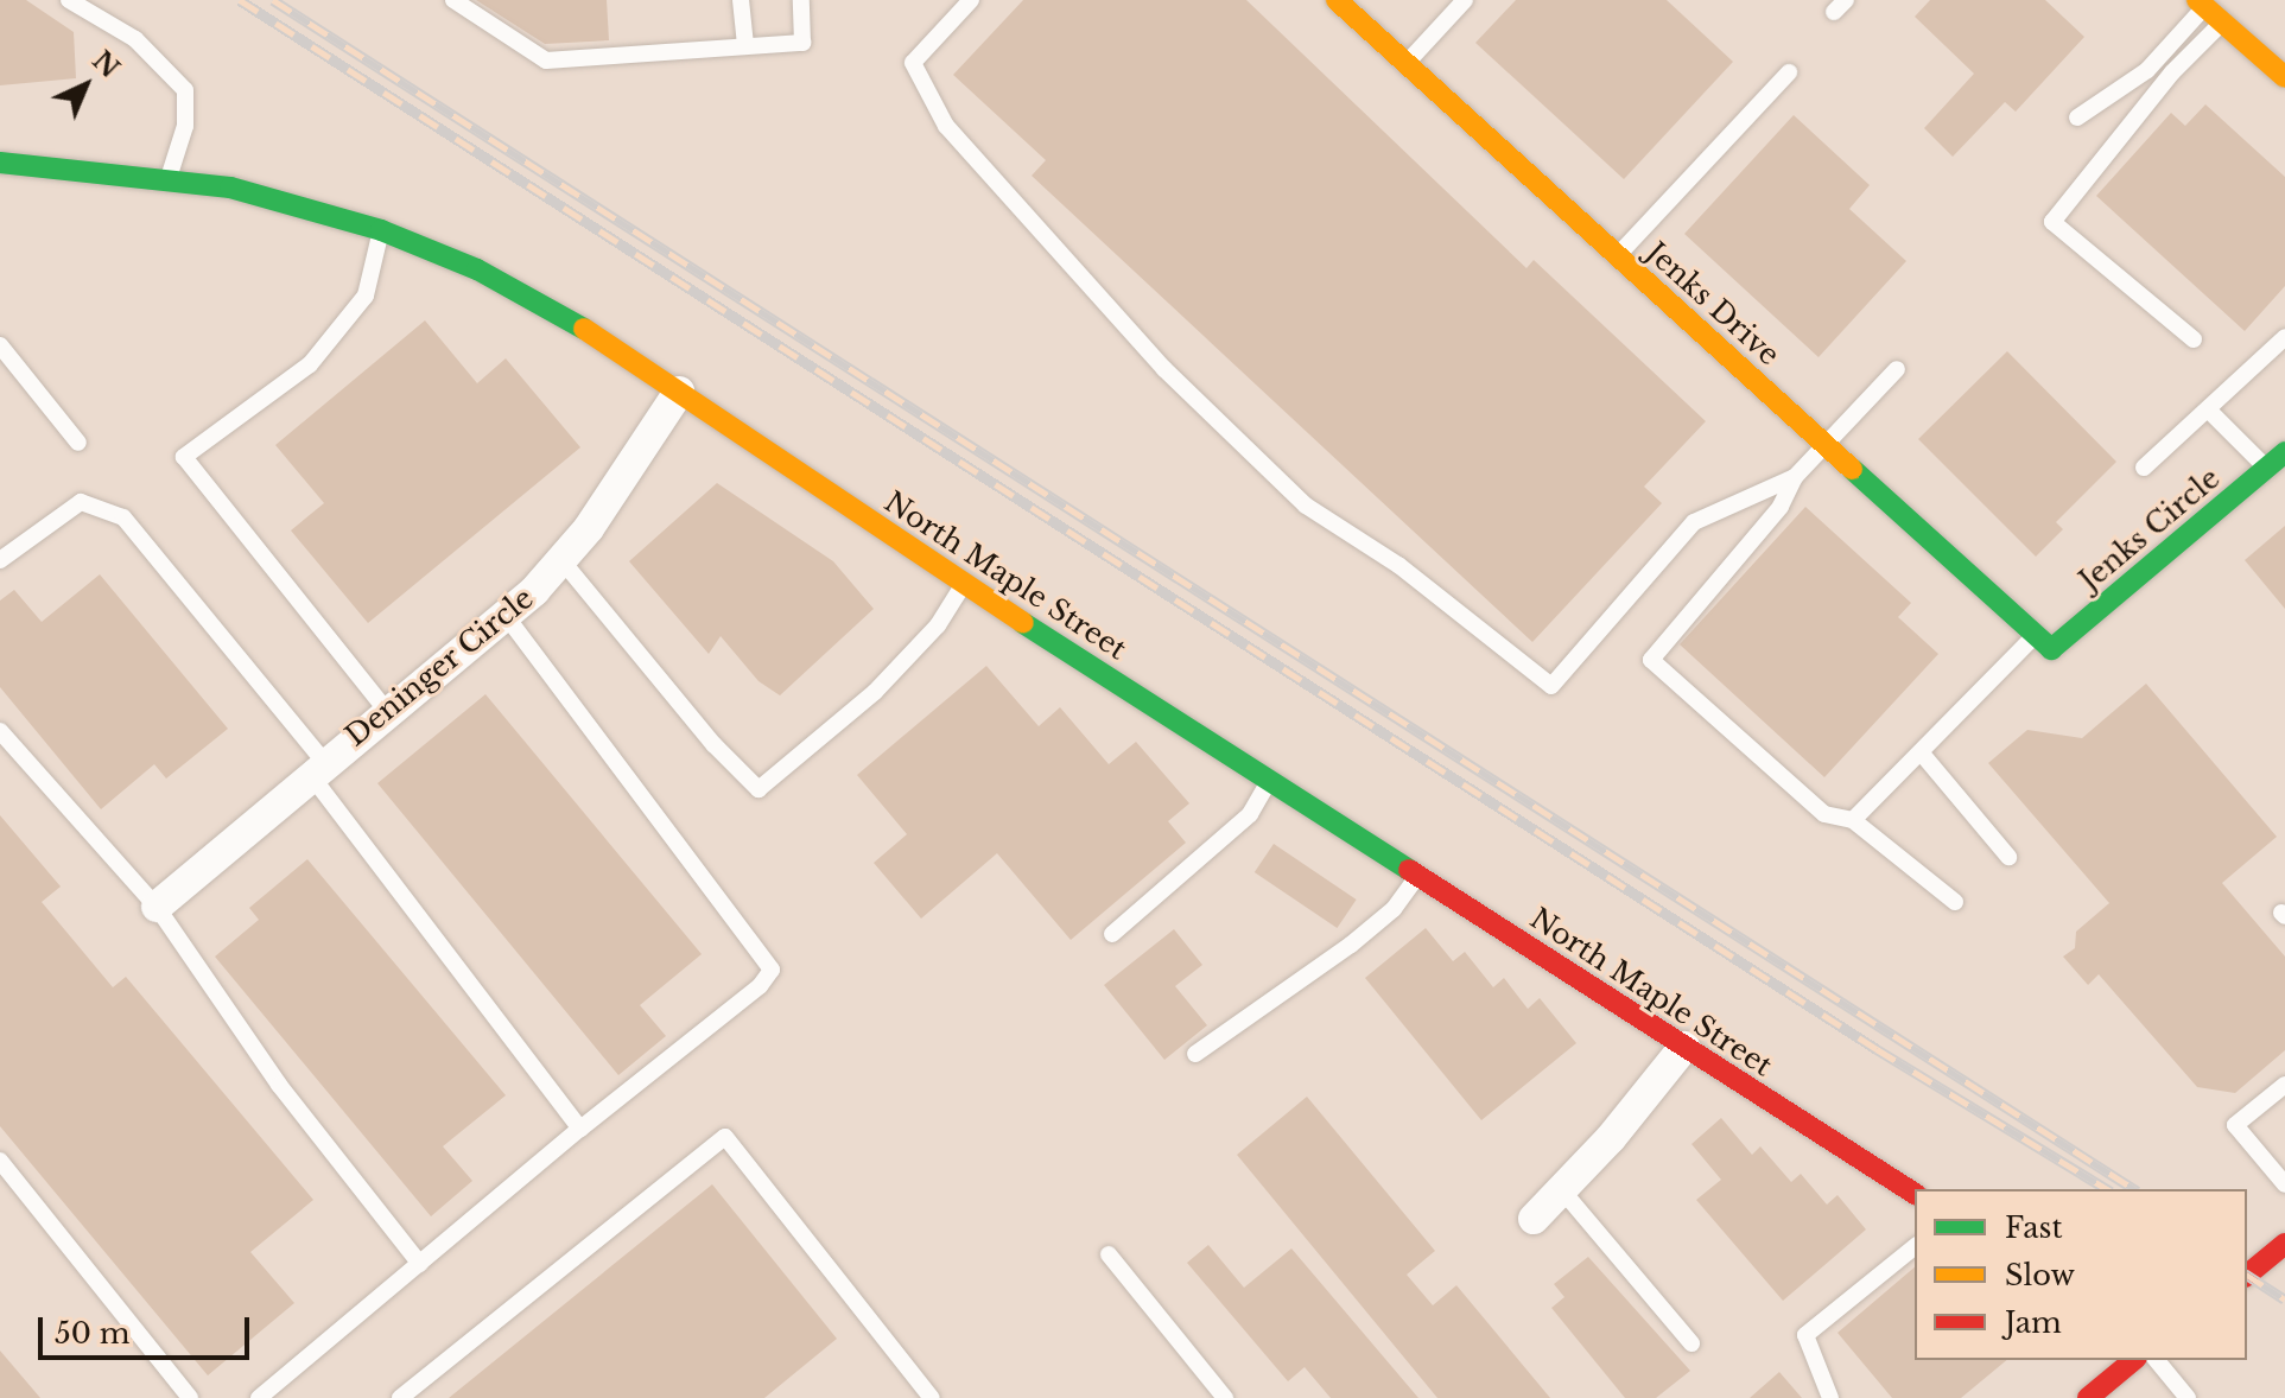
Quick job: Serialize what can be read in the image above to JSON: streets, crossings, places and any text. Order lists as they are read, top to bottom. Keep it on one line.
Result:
{"streets":{"main road":["Jenks Drive","Jenks Circle","North Maple Street"],"street":["Deninger Circle"]},"crossings":[["Jenks Drive","Jenks Circle"],["North Maple Street","Deninger Circle"]],"legend":["Fast","Slow","Jam"],"scale_bar":"50 m","north":"top right"}
